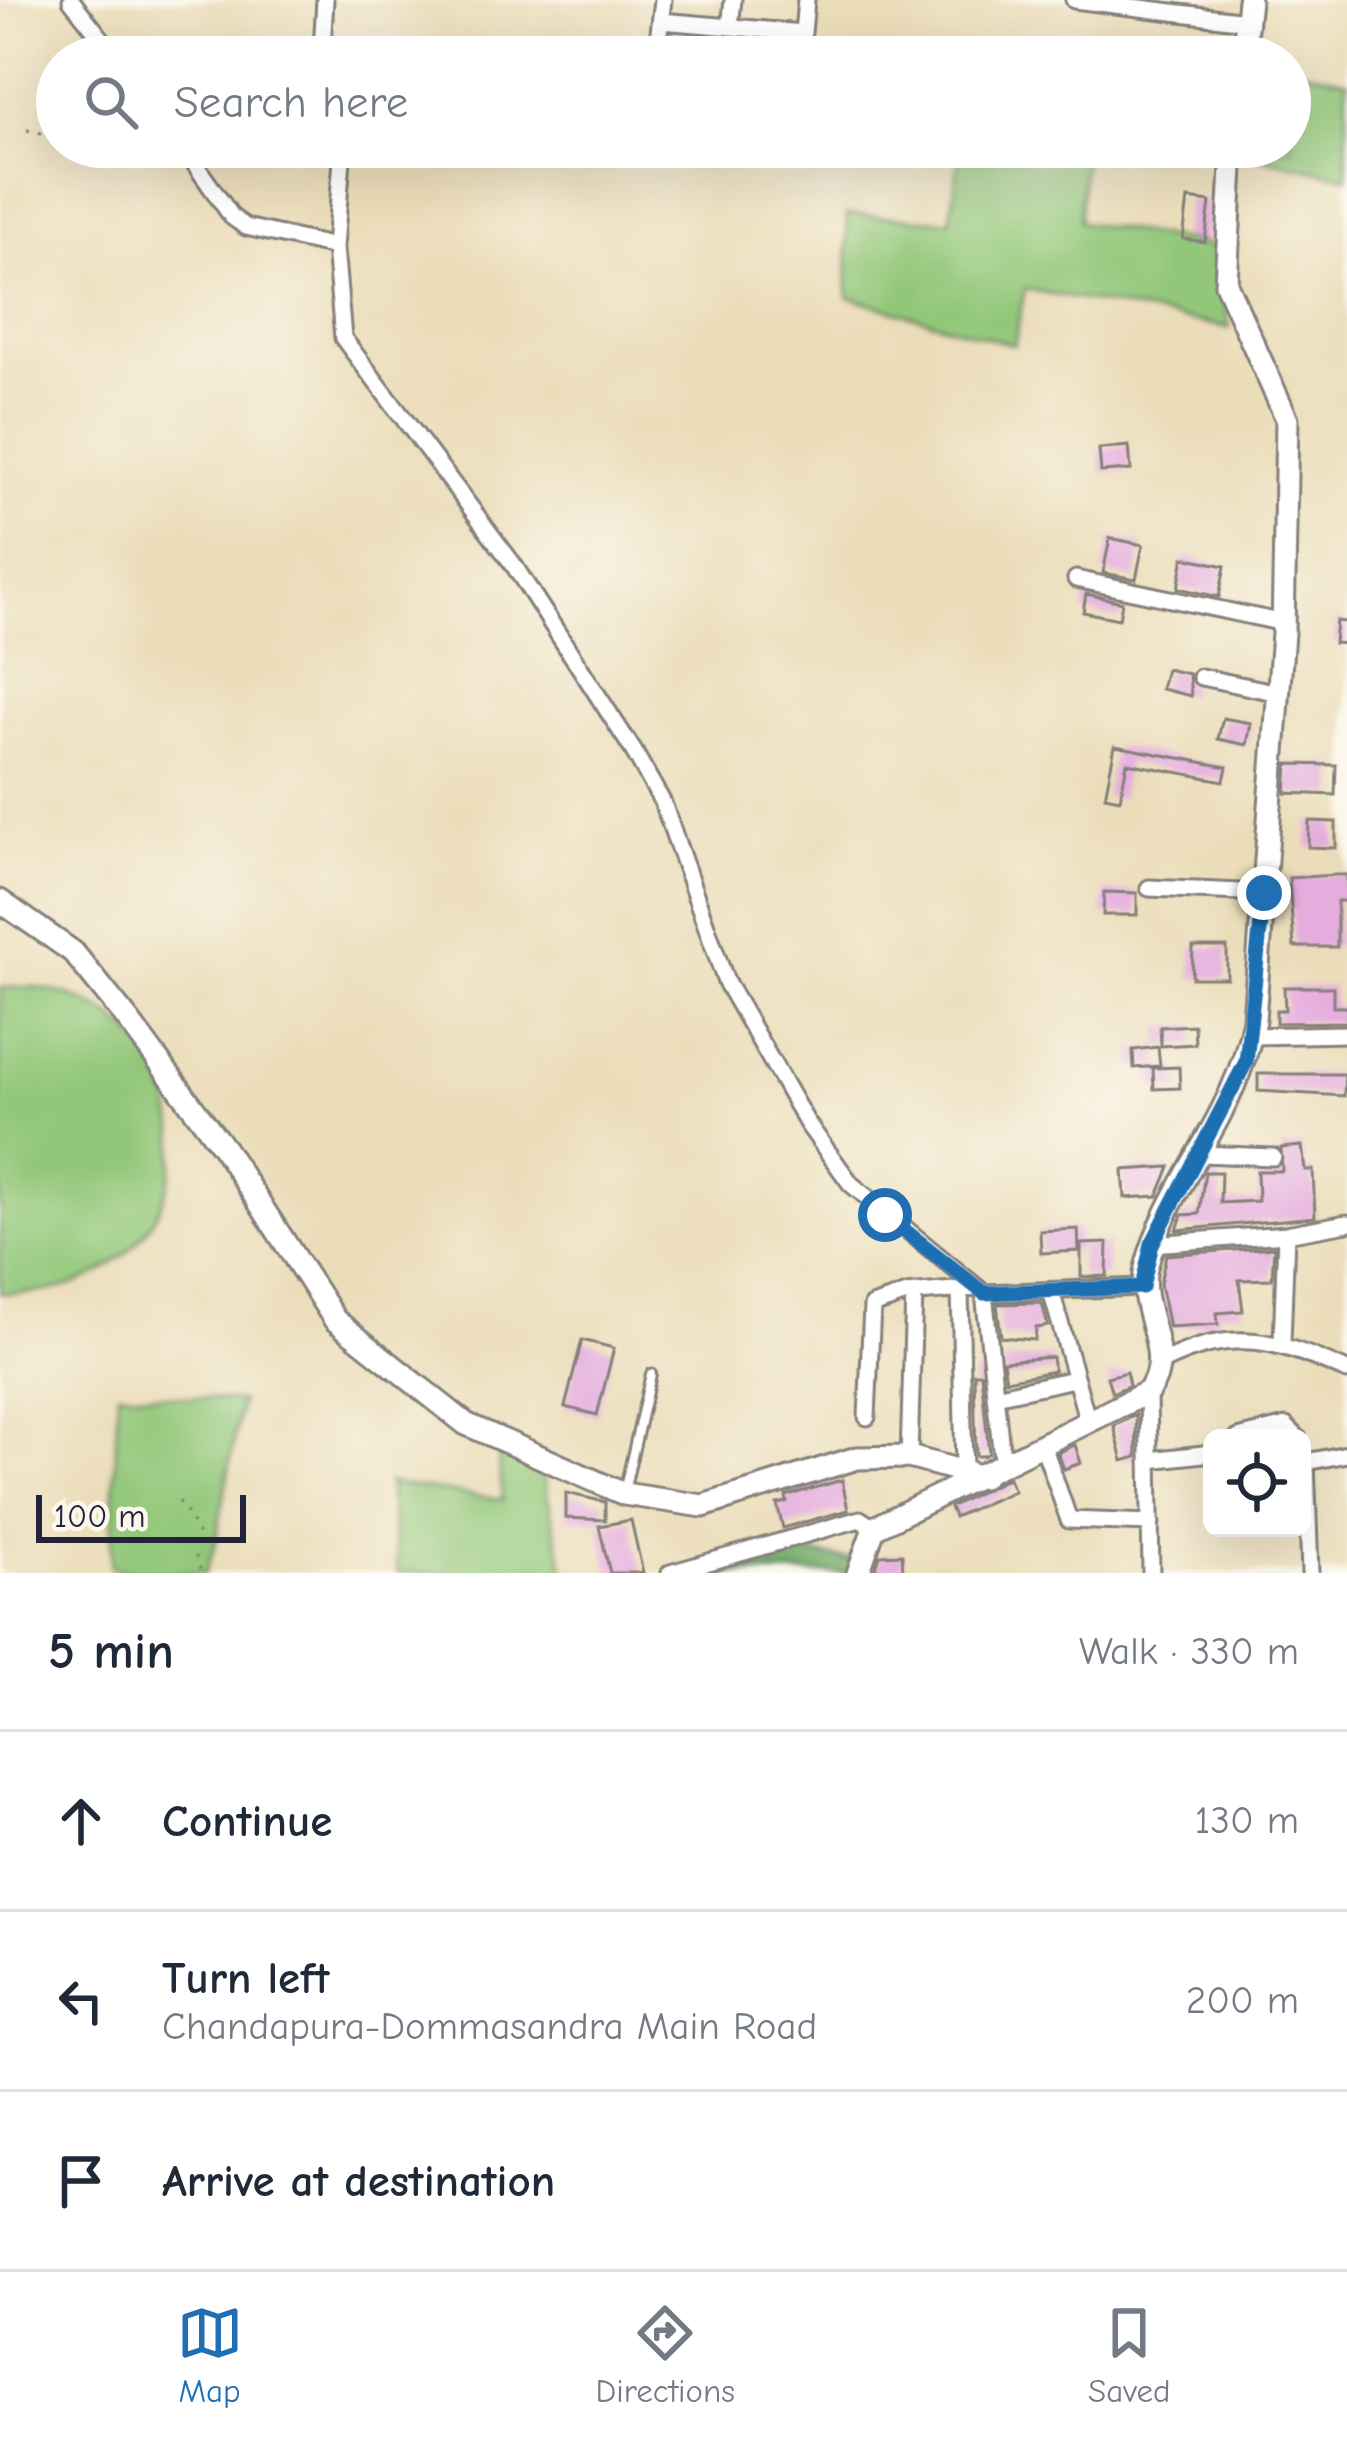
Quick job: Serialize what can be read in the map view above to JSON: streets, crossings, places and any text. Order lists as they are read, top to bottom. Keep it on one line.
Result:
{"scale_bar":"100 m","page":{"search":"Search here","scale":"100 m","heading":["5 min","Walk · 330 m"],"list":[["Continue","130 m"],["Turn left","Chandapura-Dommasandra Main Road","200 m"],"Arrive at destination"],"nav":["Map","Directions","Saved"]}}
